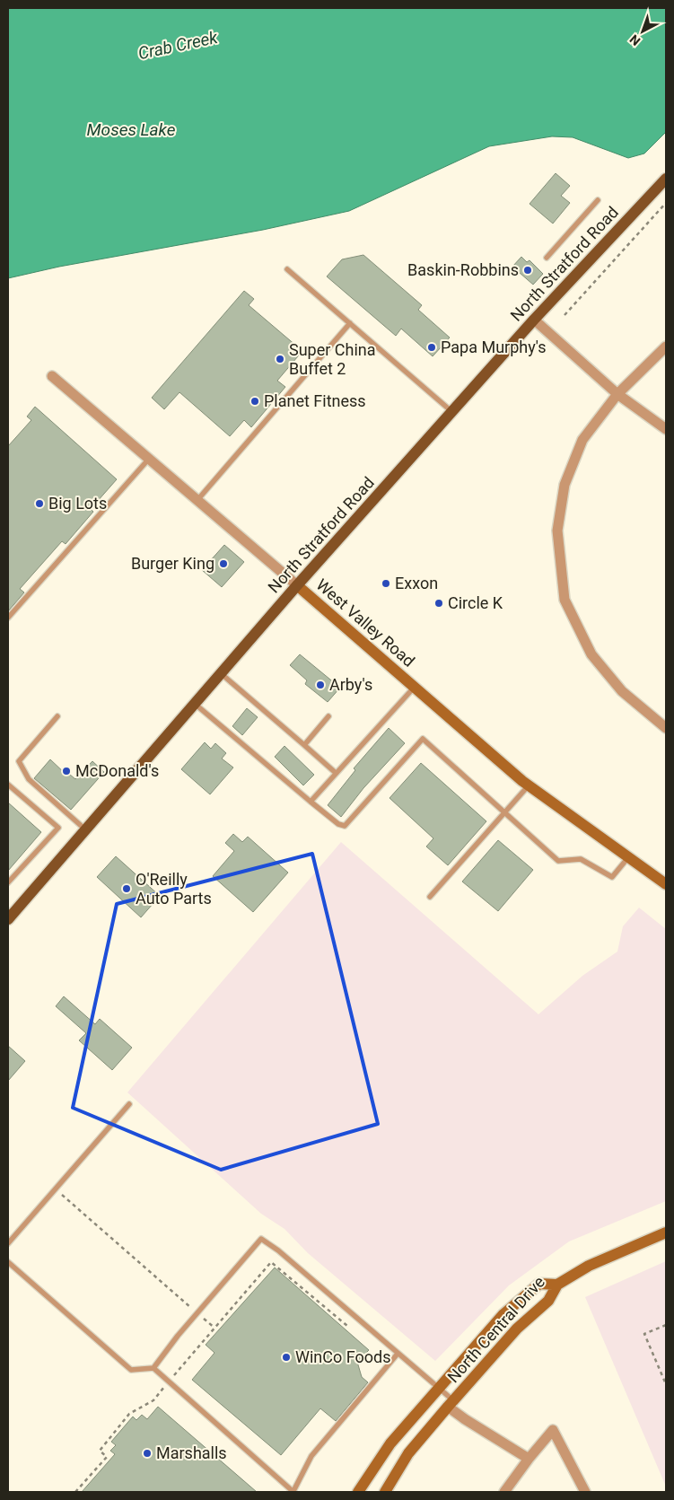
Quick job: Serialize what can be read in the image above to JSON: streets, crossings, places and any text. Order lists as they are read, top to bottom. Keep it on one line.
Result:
{"streets":{"main road":["North Stratford Road","West Valley Road","North Central Drive"]},"crossings":[["North Stratford Road","West Valley Road"]],"water":["Crab Creek","Moses Lake"],"places":["Baskin-Robbins","Papa Murphy's","Super China Buffet 2","Planet Fitness","Big Lots","Burger King","Exxon","Circle K","Arby's","McDonald's","O'Reilly Auto Parts","WinCo Foods","Marshalls"],"north":"bottom left"}
